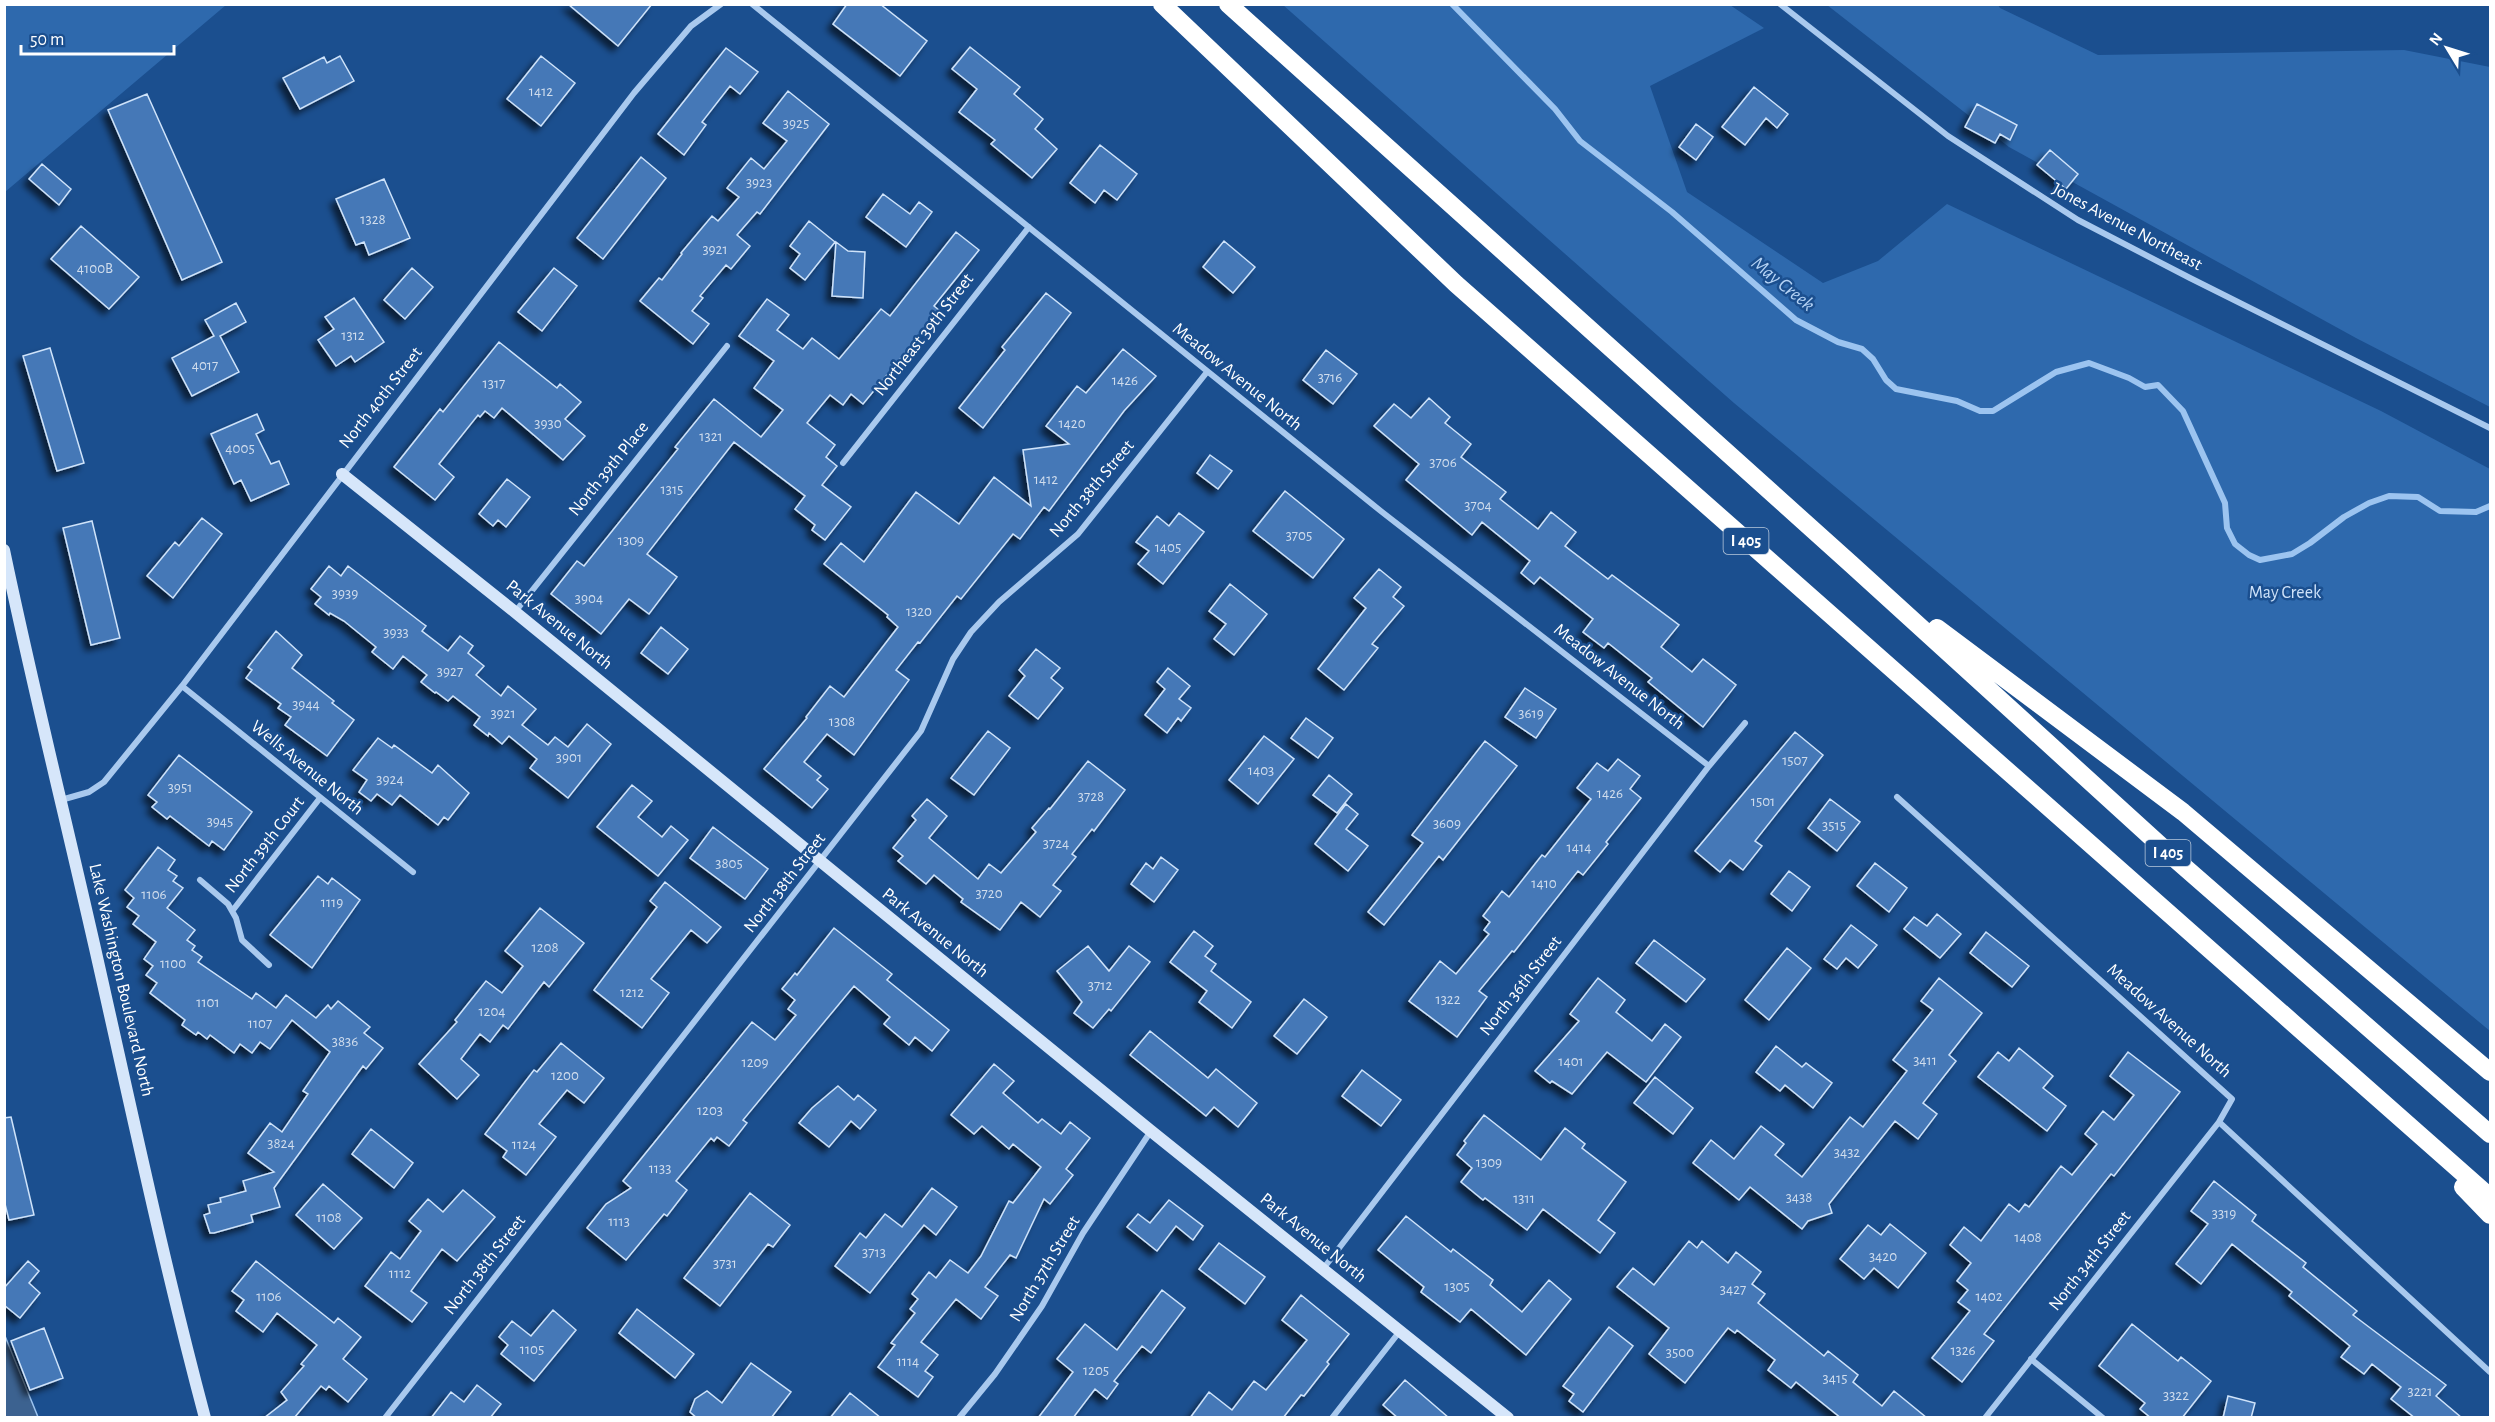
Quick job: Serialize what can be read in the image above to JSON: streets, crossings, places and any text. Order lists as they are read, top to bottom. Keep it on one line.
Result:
{"streets":{"highway":["I 405"],"street":["Jones Avenue Northeast","Northeast 39th Street","Meadow Avenue North","North 40th Street","North 39th Place","North 38th Street","Park Avenue North","Wells Avenue North","North 39th Court","Lake Washington Boulevard North","North 36th Street","North 34th Street","North 37th Street"]},"crossings":[["Northeast 39th Street","Meadow Avenue North"],["Meadow Avenue North","North 38th Street"],["Meadow Avenue North","North 36th Street"],["Meadow Avenue North","North 34th Street"],["North 40th Street","Park Avenue North"],["North 40th Street","Wells Avenue North"],["North 40th Street","Lake Washington Boulevard North"],["North 39th Place","Park Avenue North"],["North 38th Street","Park Avenue North"],["Park Avenue North","North 36th Street"],["Park Avenue North","North 37th Street"],["Wells Avenue North","North 39th Court"]],"water":["May Creek"],"parks":["May Creek"],"house_numbers":["1412","3925","3923","1328","3921","4100B","1312","4017","3716","1426","1317","3930","1420","1321","4005","3706","1412","1315","3704","3705","1309","1405","3939","3904","1320","3933","3927","3944","3921","3619","1308","3901","1507","1403","3924","3951","1426","3728","1501","3945","3609","3515","3724","1414","3805","1410","3720","1106","1119","1208","1100","3712","1212","1322","1101","1204","1107","3836","3411","1401","1209","1200","1203","3824","1124","3432","1309","1133","3438","1311","3319","1108","1113","1408","3713","3420","3731","1112","1305","3427","1106","1402","1105","1326","3500","1114","1205","3415","3221","3322"],"scale_bar":"50 m","north":"top left"}
